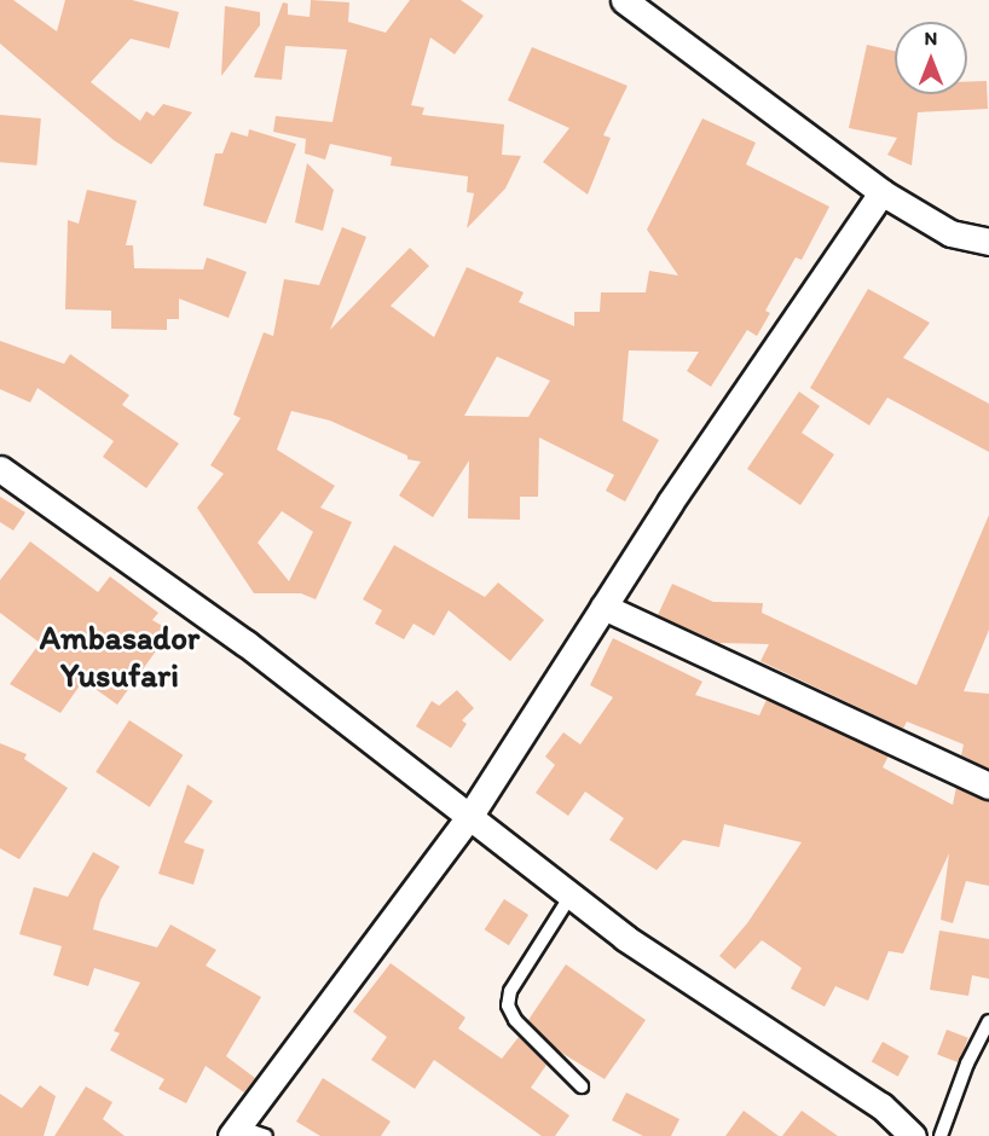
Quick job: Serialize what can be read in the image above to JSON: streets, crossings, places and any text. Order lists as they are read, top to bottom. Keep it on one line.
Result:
{"districts":["Ambasador Yusufari"],"north":"top"}
